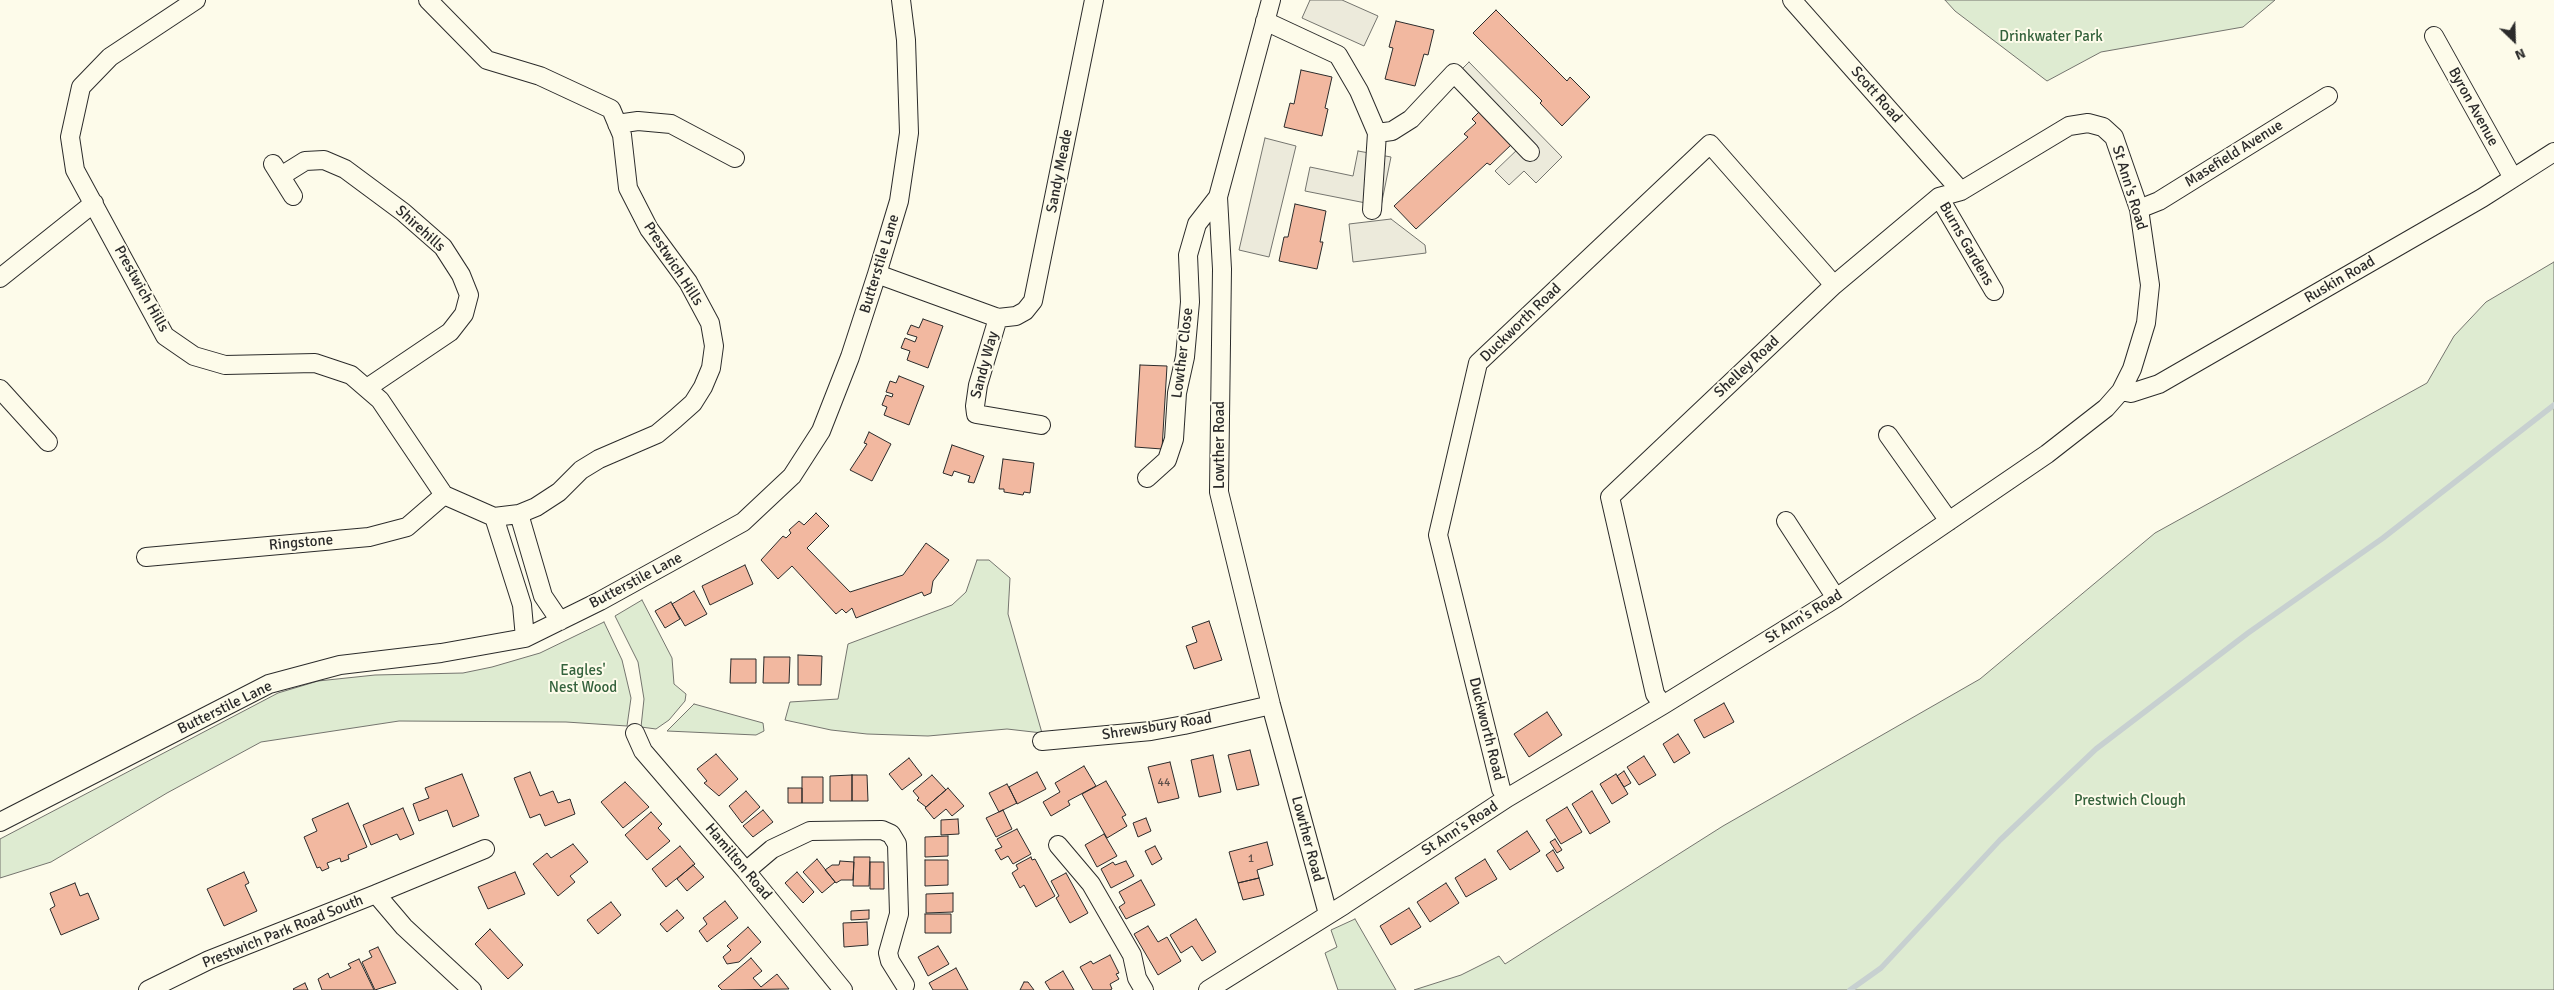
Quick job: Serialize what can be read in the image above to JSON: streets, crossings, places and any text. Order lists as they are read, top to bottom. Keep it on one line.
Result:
{"streets":{"street":["Scott Road","Byron Avenue","Masefield Avenue","Sandy Meade","St Ann's Road","Shirehills","Burns Gardens","Prestwich Hills","Butterstile Lane","Ruskin Road","Duckworth Road","Lowther Close","Sandy Way","Shelley Road","Lowther Road","Ringstone","Shrewsbury Road","Hamilton Road","Prestwich Park Road South"]},"crossings":[["Scott Road","Shelley Road"],["Byron Avenue","Ruskin Road"],["Masefield Avenue","St Ann's Road"],["Sandy Meade","Sandy Way"],["St Ann's Road","Ruskin Road"],["St Ann's Road","Duckworth Road"],["St Ann's Road","Shelley Road"],["St Ann's Road","Lowther Road"],["Shirehills","Prestwich Hills"],["Burns Gardens","Shelley Road"],["Prestwich Hills","Ringstone"],["Butterstile Lane","Sandy Way"],["Duckworth Road","Shelley Road"],["Lowther Close","Lowther Road"],["Lowther Road","Shrewsbury Road"]],"parks":["Drinkwater Park","Eagles' Nest Wood","Prestwich Clough"],"house_numbers":["44","1"],"north":"bottom right"}
